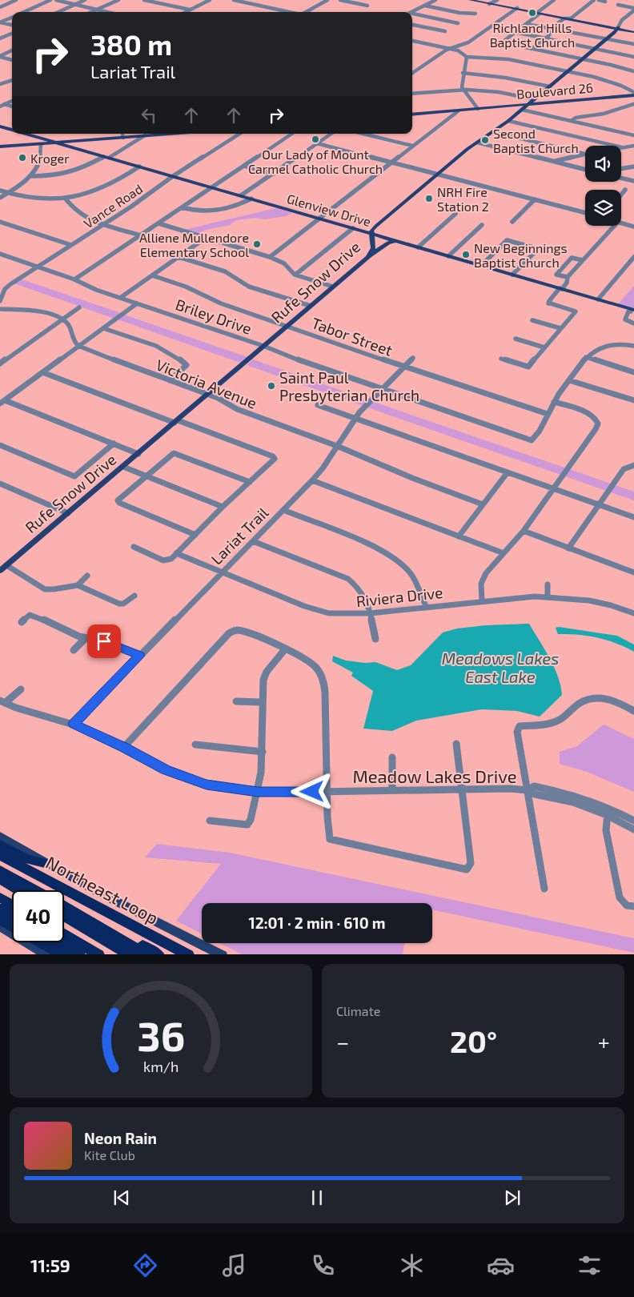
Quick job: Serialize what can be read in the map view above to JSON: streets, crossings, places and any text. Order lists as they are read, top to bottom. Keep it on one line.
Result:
{"streets":{"highway":["Northeast Loop"],"main road":["Boulevard 26","Glenview Drive","Rufe Snow Drive"],"street":["Vance Road","Briley Drive","Tabor Street","Victoria Avenue","Lariat Trail","Riviera Drive","Meadow Lakes Drive"]},"crossings":[["Boulevard 26","Rufe Snow Drive"],["Vance Road","Glenview Drive"],["Vance Road","Briley Drive"],["Glenview Drive","Rufe Snow Drive"],["Rufe Snow Drive","Briley Drive"],["Rufe Snow Drive","Tabor Street"],["Rufe Snow Drive","Victoria Avenue"],["Briley Drive","Tabor Street"],["Briley Drive","Lariat Trail"],["Tabor Street","Lariat Trail"],["Victoria Avenue","Lariat Trail"],["Lariat Trail","Riviera Drive"],["Lariat Trail","Meadow Lakes Drive"]],"water":["Meadows Lakes East Lake"],"places":["Richland Hills Baptist Church","Our Lady of Mount Carmel Catholic Church","Second Baptist Church","Kroger","NRH Fire Station 2","Alliene Mullendore Elementary School","New Beginnings Baptist Church","Saint Paul Presbyterian Church"],"page":{"turn":["380 m","Lariat Trail"],"limit":"40","trip":"12:01 · 2 min · 610 m","tile":"Climate","heat":["−","20°","+"],"song":["Neon Rain","Kite Club"],"tabs":"11:59","gauge":["36","km/h"]}}
